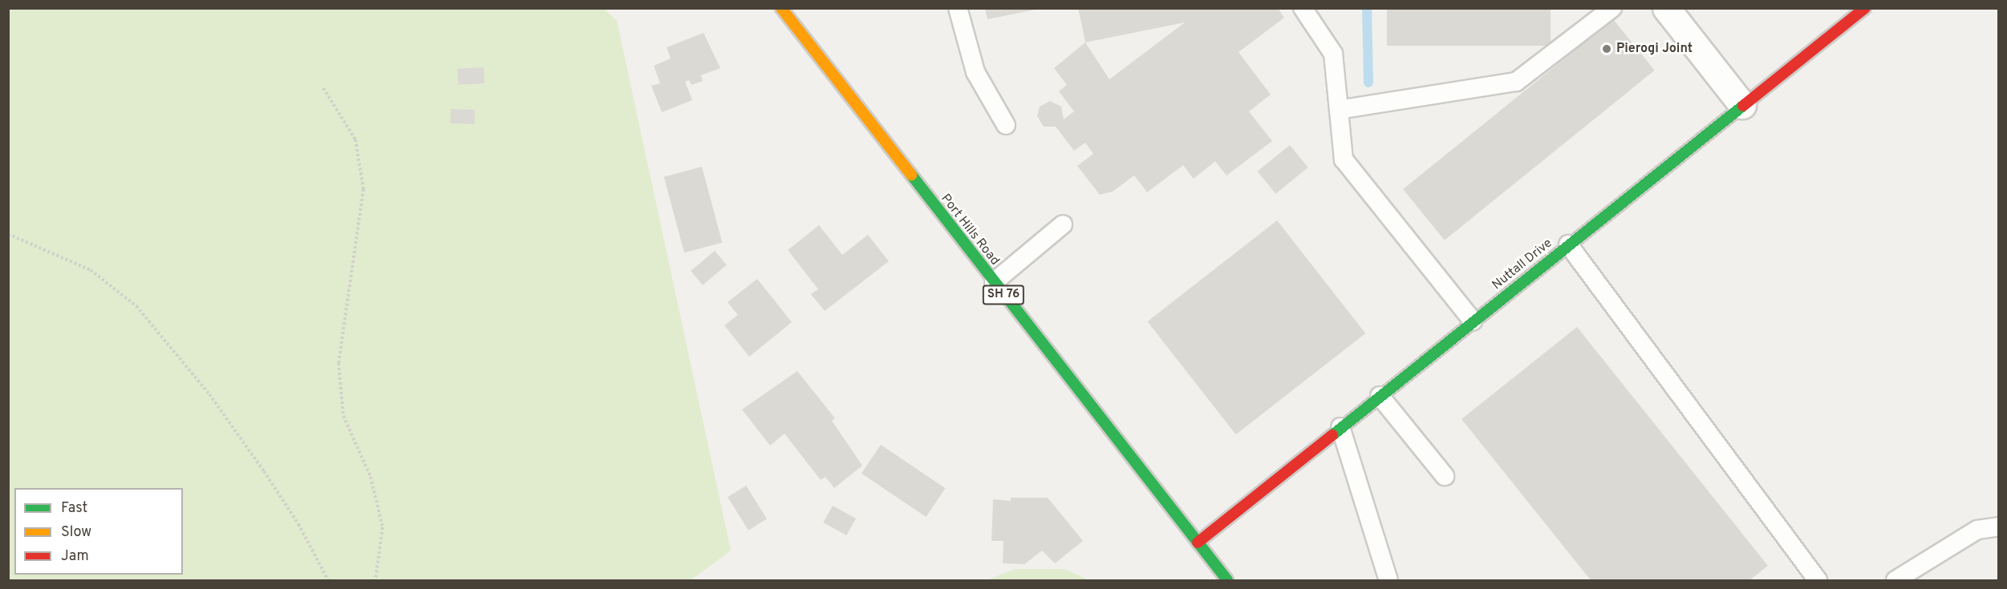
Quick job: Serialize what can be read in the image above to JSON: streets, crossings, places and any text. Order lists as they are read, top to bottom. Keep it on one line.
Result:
{"streets":{"main road":["Port Hills Road","Nuttall Drive","SH 76"]},"crossings":[["Port Hills Road","Nuttall Drive"]],"places":["Pierogi Joint"],"legend":["Fast","Slow","Jam"]}
